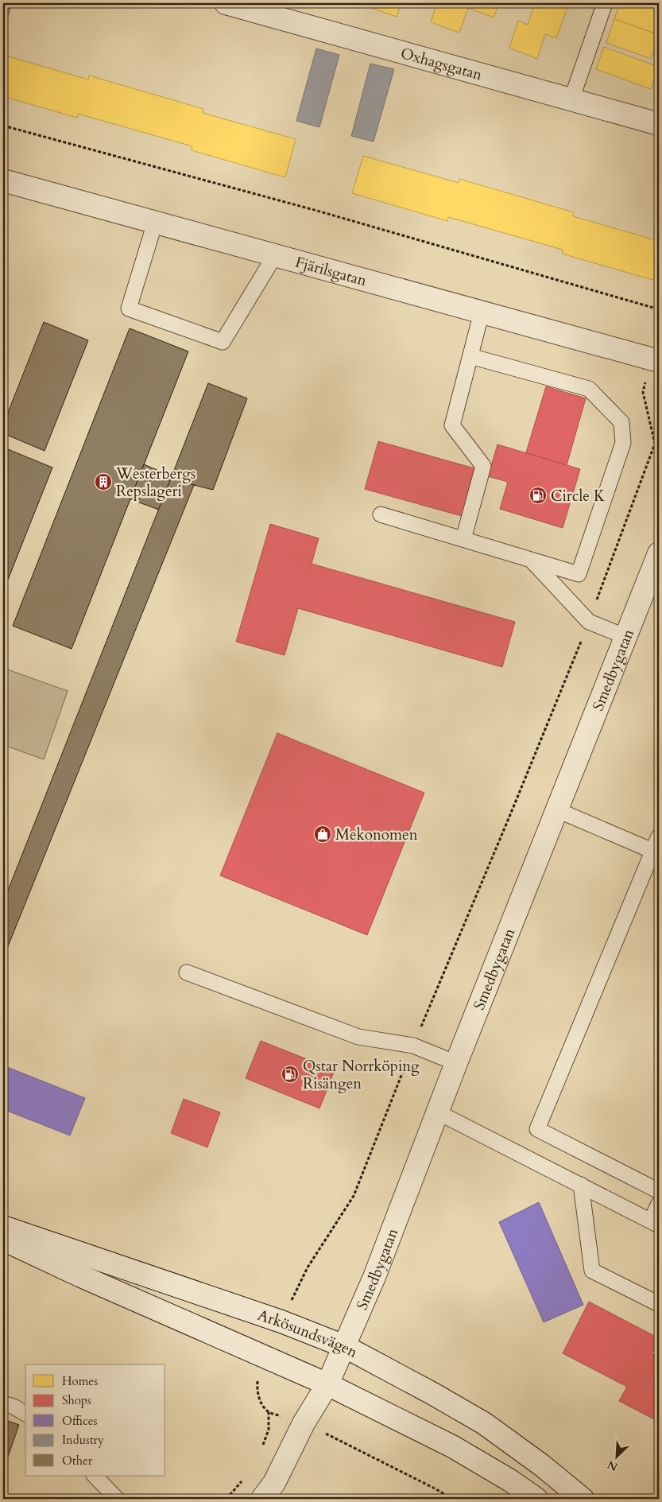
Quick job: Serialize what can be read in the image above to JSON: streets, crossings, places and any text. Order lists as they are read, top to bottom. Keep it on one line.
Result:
{"streets":{"street":["Oxhagsgatan","Fjärilsgatan","Smedbygatan","Arkösundsvägen"]},"crossings":[["Smedbygatan","Arkösundsvägen"]],"places":{"building":["Westerbergs Repslageri"],"fuel station":["Circle K","Qstar Norrköping Risängen"],"shop":["Mekonomen"]},"legend":["Homes","Shops","Offices","Industry","Other"],"north":"bottom left"}
